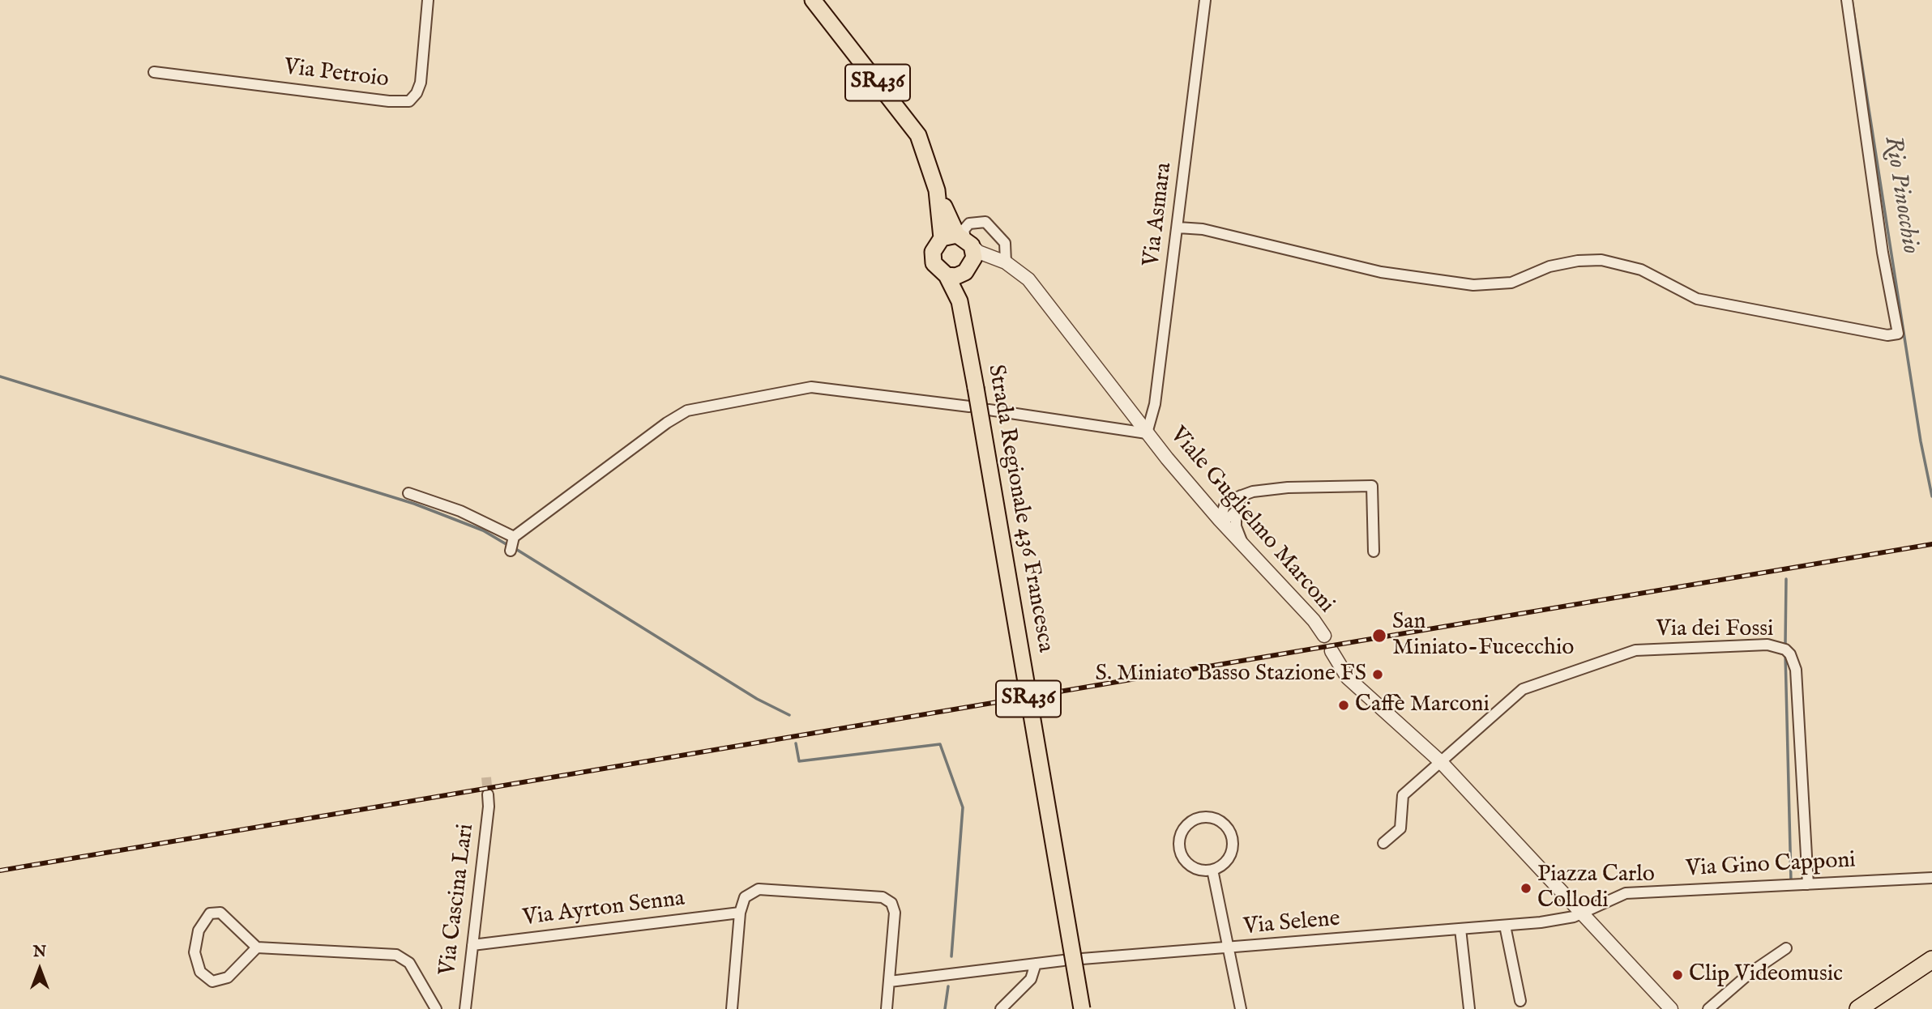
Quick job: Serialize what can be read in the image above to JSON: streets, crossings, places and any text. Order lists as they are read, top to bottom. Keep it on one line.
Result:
{"streets":{"main road":["SR436","Strada Regionale 436 Francesca"],"street":["Via Petroio","Via Asmara","Viale Guglielmo Marconi","Via dei Fossi","Via Gino Capponi","Via Cascina Lari","Via Ayrton Senna","Via Selene"]},"crossings":[["Via Asmara","Viale Guglielmo Marconi"],["Strada Regionale 436 Francesca","Viale Guglielmo Marconi"],["Via dei Fossi","Via Gino Capponi"],["Via Gino Capponi","Via Selene"],["Via Cascina Lari","Via Ayrton Senna"]],"water":["Rio Pinocchio"],"places":["San Miniato-Fucecchio","S. Miniato Basso Stazione FS","Caffè Marconi","Piazza Carlo Collodi","Clip Videomusic"],"north":"top"}
